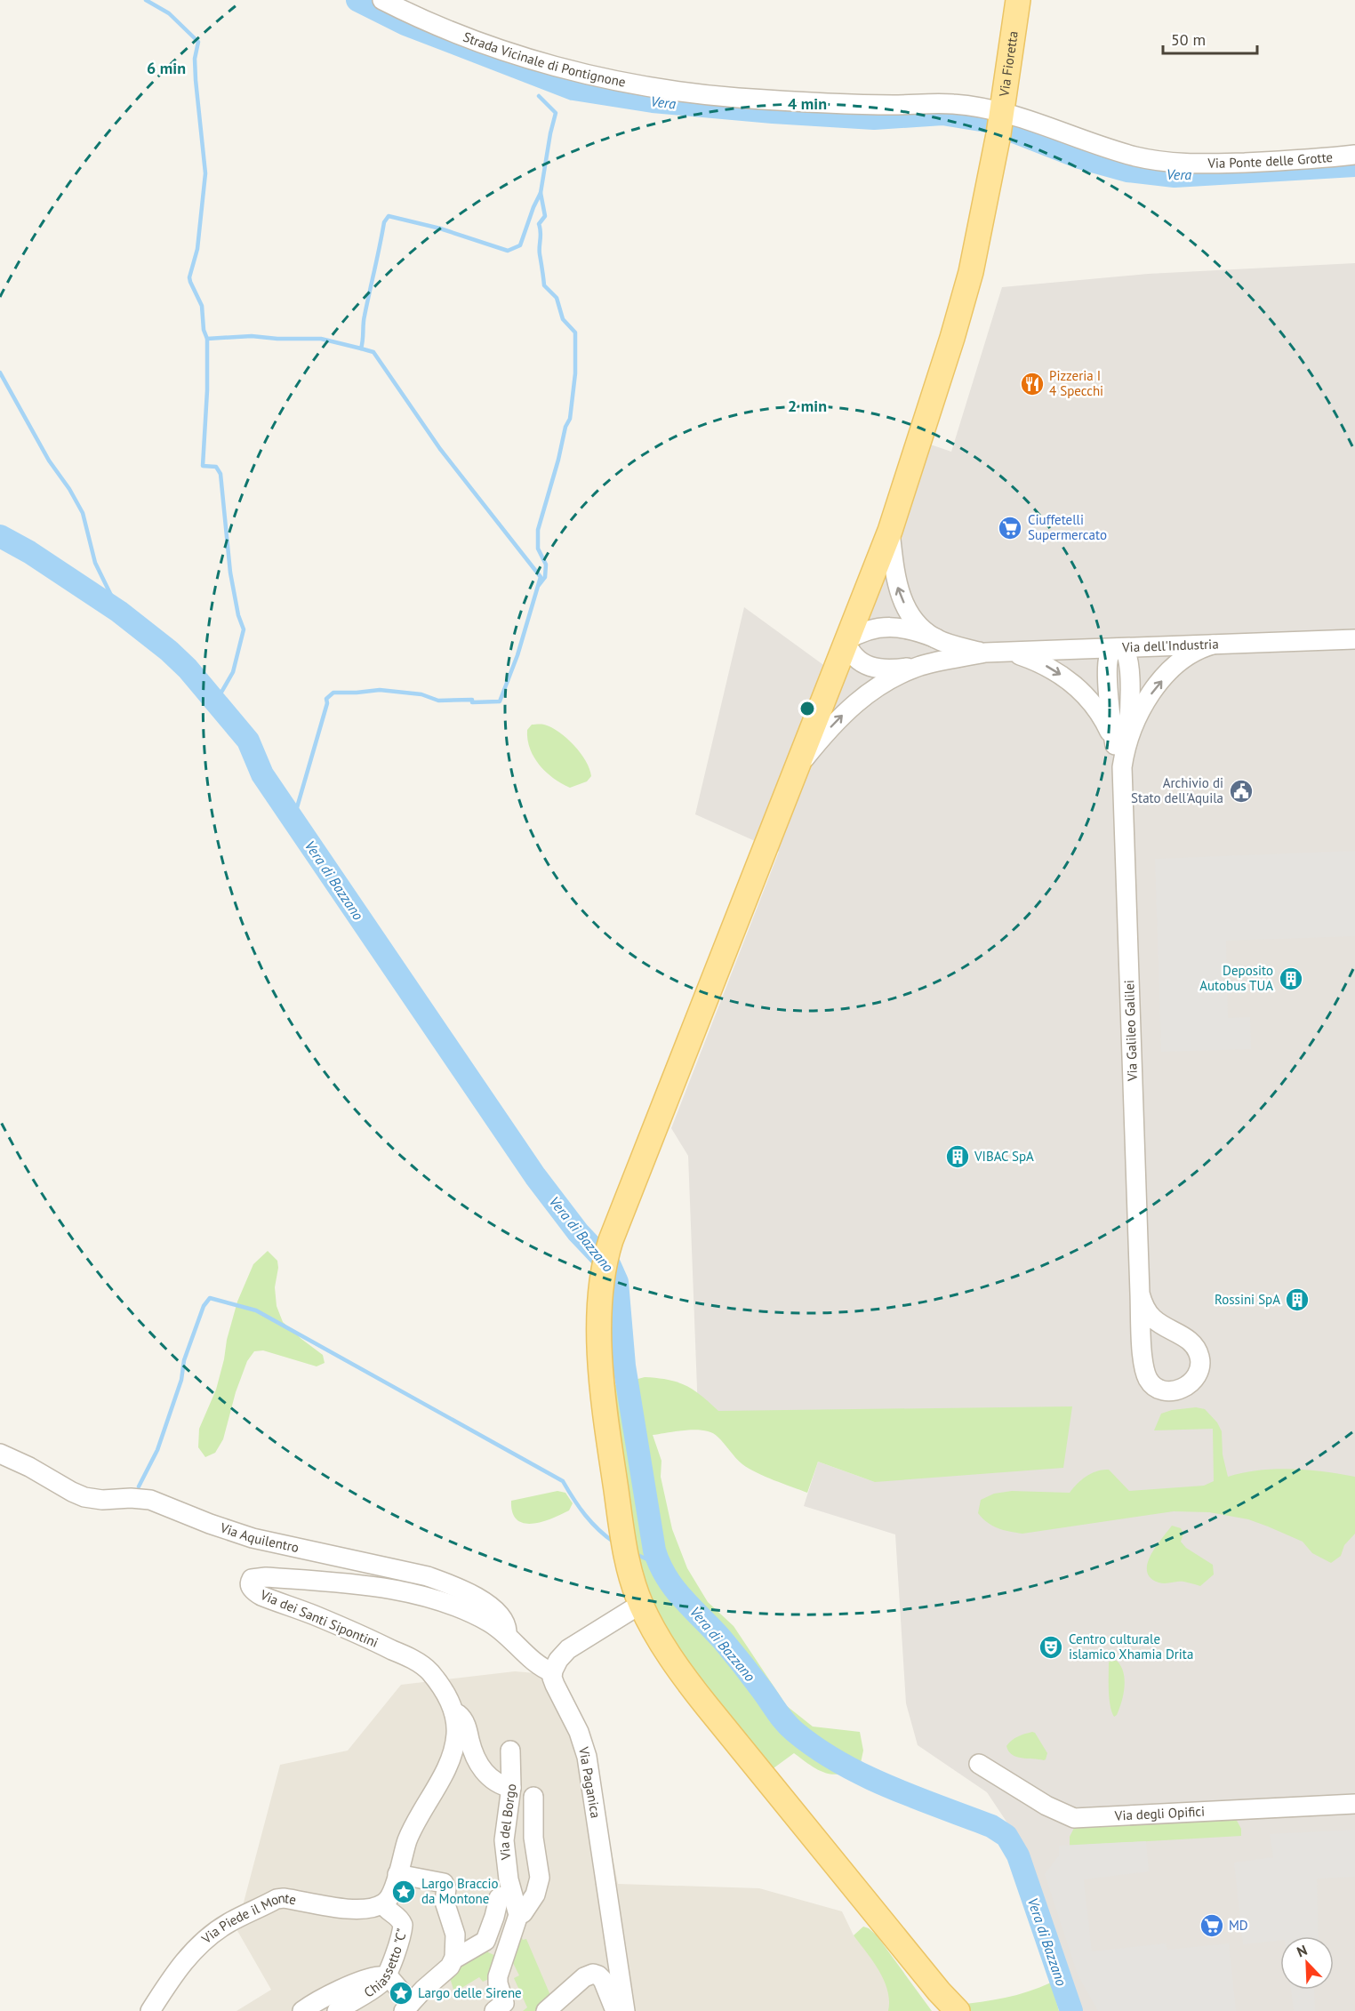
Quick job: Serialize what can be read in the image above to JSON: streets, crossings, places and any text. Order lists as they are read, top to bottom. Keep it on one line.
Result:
{"streets":{"main road":["Via Fioretta"],"street":["Strada Vicinale di Pontignone","Via Ponte delle Grotte","Via dell'Industria","Via Galileo Galilei","Via Aquilentro","Via dei Santi Sipontini","Via Paganica","Via degli Opifici","Via del Borgo","Via Piede il Monte","Chiassetto \"C\""]},"crossings":[["Strada Vicinale di Pontignone","Via Fioretta"],["Strada Vicinale di Pontignone","Via Ponte delle Grotte"],["Via Fioretta","Via Ponte delle Grotte"],["Via Fioretta","Via dell'Industria"],["Via dell'Industria","Via Galileo Galilei"],["Via Aquilentro","Via dei Santi Sipontini"],["Via dei Santi Sipontini","Via Paganica"],["Via Piede il Monte","Chiassetto \"C\""]],"water":["Vera","Vera di Bazzano"],"places":{"restaurant":["Pizzeria I 4 Specchi"],"supermarket":["Ciuffetelli Supermercato","MD"],"public building":["Archivio di Stato dell'Aquila"],"building":["Deposito Autobus TUA","VIBAC SpA","Rossini SpA"],"theatre":["Centro culturale islamico Xhamia Drita"],"place":["Largo Braccio da Montone","Largo delle Sirene"]},"scale_bar":"50 m","north":"top left","rings":["6 min","4 min","2 min"]}
